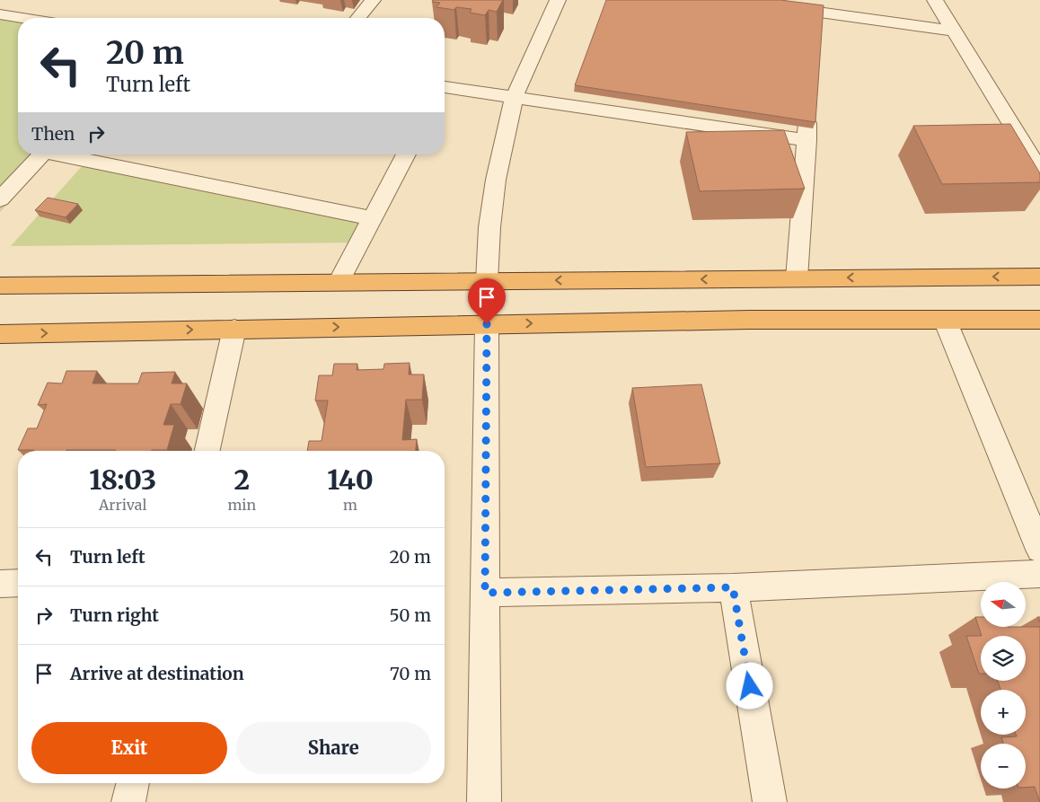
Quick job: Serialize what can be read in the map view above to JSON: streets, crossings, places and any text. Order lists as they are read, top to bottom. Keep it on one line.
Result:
{"north":"left","page":{"turn":["20 m","Turn left"],"then":"Then","eta":["18:03","Arrival","2","min","140","m"],"list":[{"name":"Turn left","value":"20 m"},{"name":"Turn right","value":"50 m"},{"name":"Arrive at destination","value":"70 m"}],"map_buttons":["+","−"],"buttons":["Exit","Share"]}}
